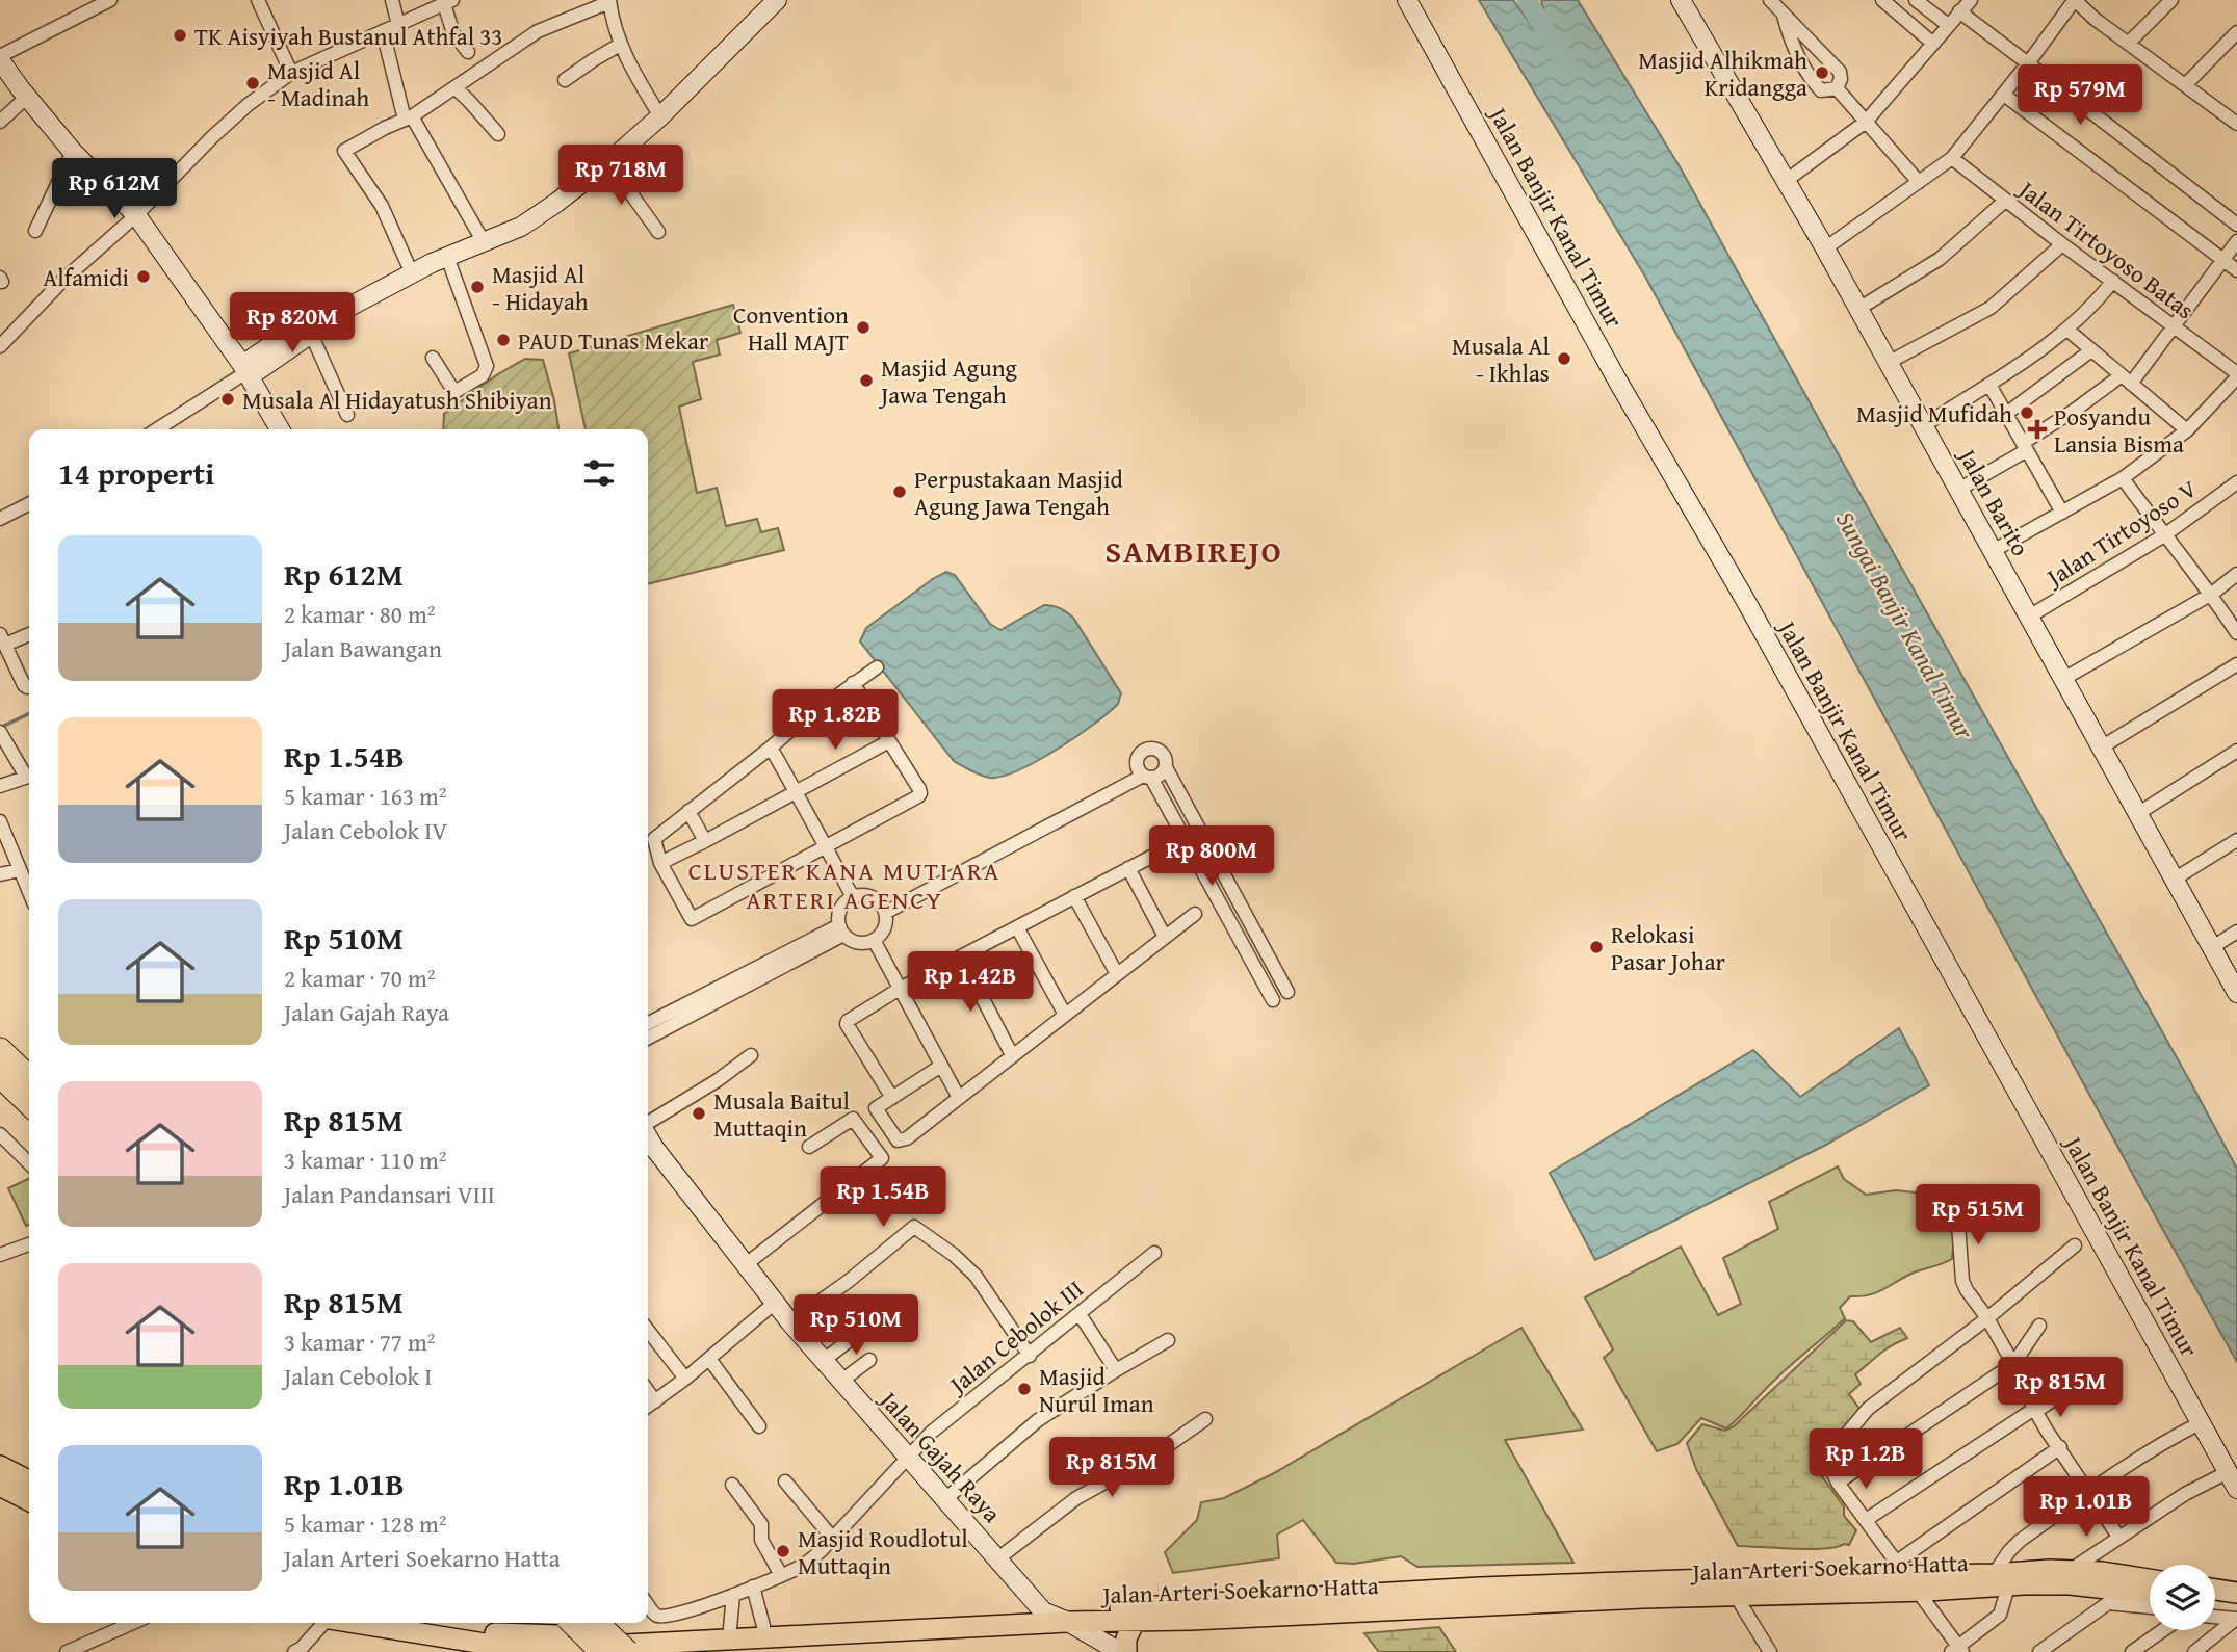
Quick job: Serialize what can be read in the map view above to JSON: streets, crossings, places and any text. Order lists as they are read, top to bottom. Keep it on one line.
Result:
{"streets":{"main road":["Jalan Arteri Soekarno Hatta"],"street":["Jalan Banjir Kanal Timur","Jalan Tirtoyoso Batas","Jalan Barito","Jalan Tirtoyoso V","Jalan Cebolok III","Jalan Gajah Raya"]},"crossings":[["Jalan Barito","Jalan Tirtoyoso V"],["Jalan Cebolok III","Jalan Gajah Raya"],["Jalan Gajah Raya","Jalan Arteri Soekarno Hatta"]],"districts":["SAMBIREJO","CLUSTER KANA MUTIARA ARTERI AGENCY"],"water":["Sungai Banjir Kanal Timur"],"places":{"other":["TK Aisyiyah Bustanul Athfal 33","Masjid Alhikmah Kridangga","Masjid Al - Madinah","Alfamidi","Masjid Al - Hidayah","Convention Hall MAJT","PAUD Tunas Mekar","Musala Al - Ikhlas","Masjid Agung Jawa Tengah","Musala Al Hidayatush Shibiyan","Masjid Mufidah","Perpustakaan Masjid Agung Jawa Tengah","Relokasi Pasar Johar","Musala Baitul Muttaqin","Masjid Nurul Iman","Masjid Roudlotul Muttaqin"],"health":["Posyandu Lansia Bisma"]},"page":{"price":["Rp 579M","Rp 718M","Rp 612M","Rp 820M","Rp 1.82B","Rp 800M","Rp 1.42B","Rp 1.54B","Rp 515M","Rp 510M","Rp 815M","Rp 1.2B","Rp 815M","Rp 1.01B"],"heading":"14 properti","list":[{"name":"Rp 612M","note":"2 kamar · 80 m² · Jalan Bawangan"},{"name":"Rp 1.54B","note":"5 kamar · 163 m² · Jalan Cebolok IV"},{"name":"Rp 510M","note":"2 kamar · 70 m² · Jalan Gajah Raya"},{"name":"Rp 815M","note":"3 kamar · 110 m² · Jalan Pandansari VIII"},{"name":"Rp 815M","note":"3 kamar · 77 m² · Jalan Cebolok I"},{"name":"Rp 1.01B","note":"5 kamar · 128 m² · Jalan Arteri Soekarno Hatta"}]}}
